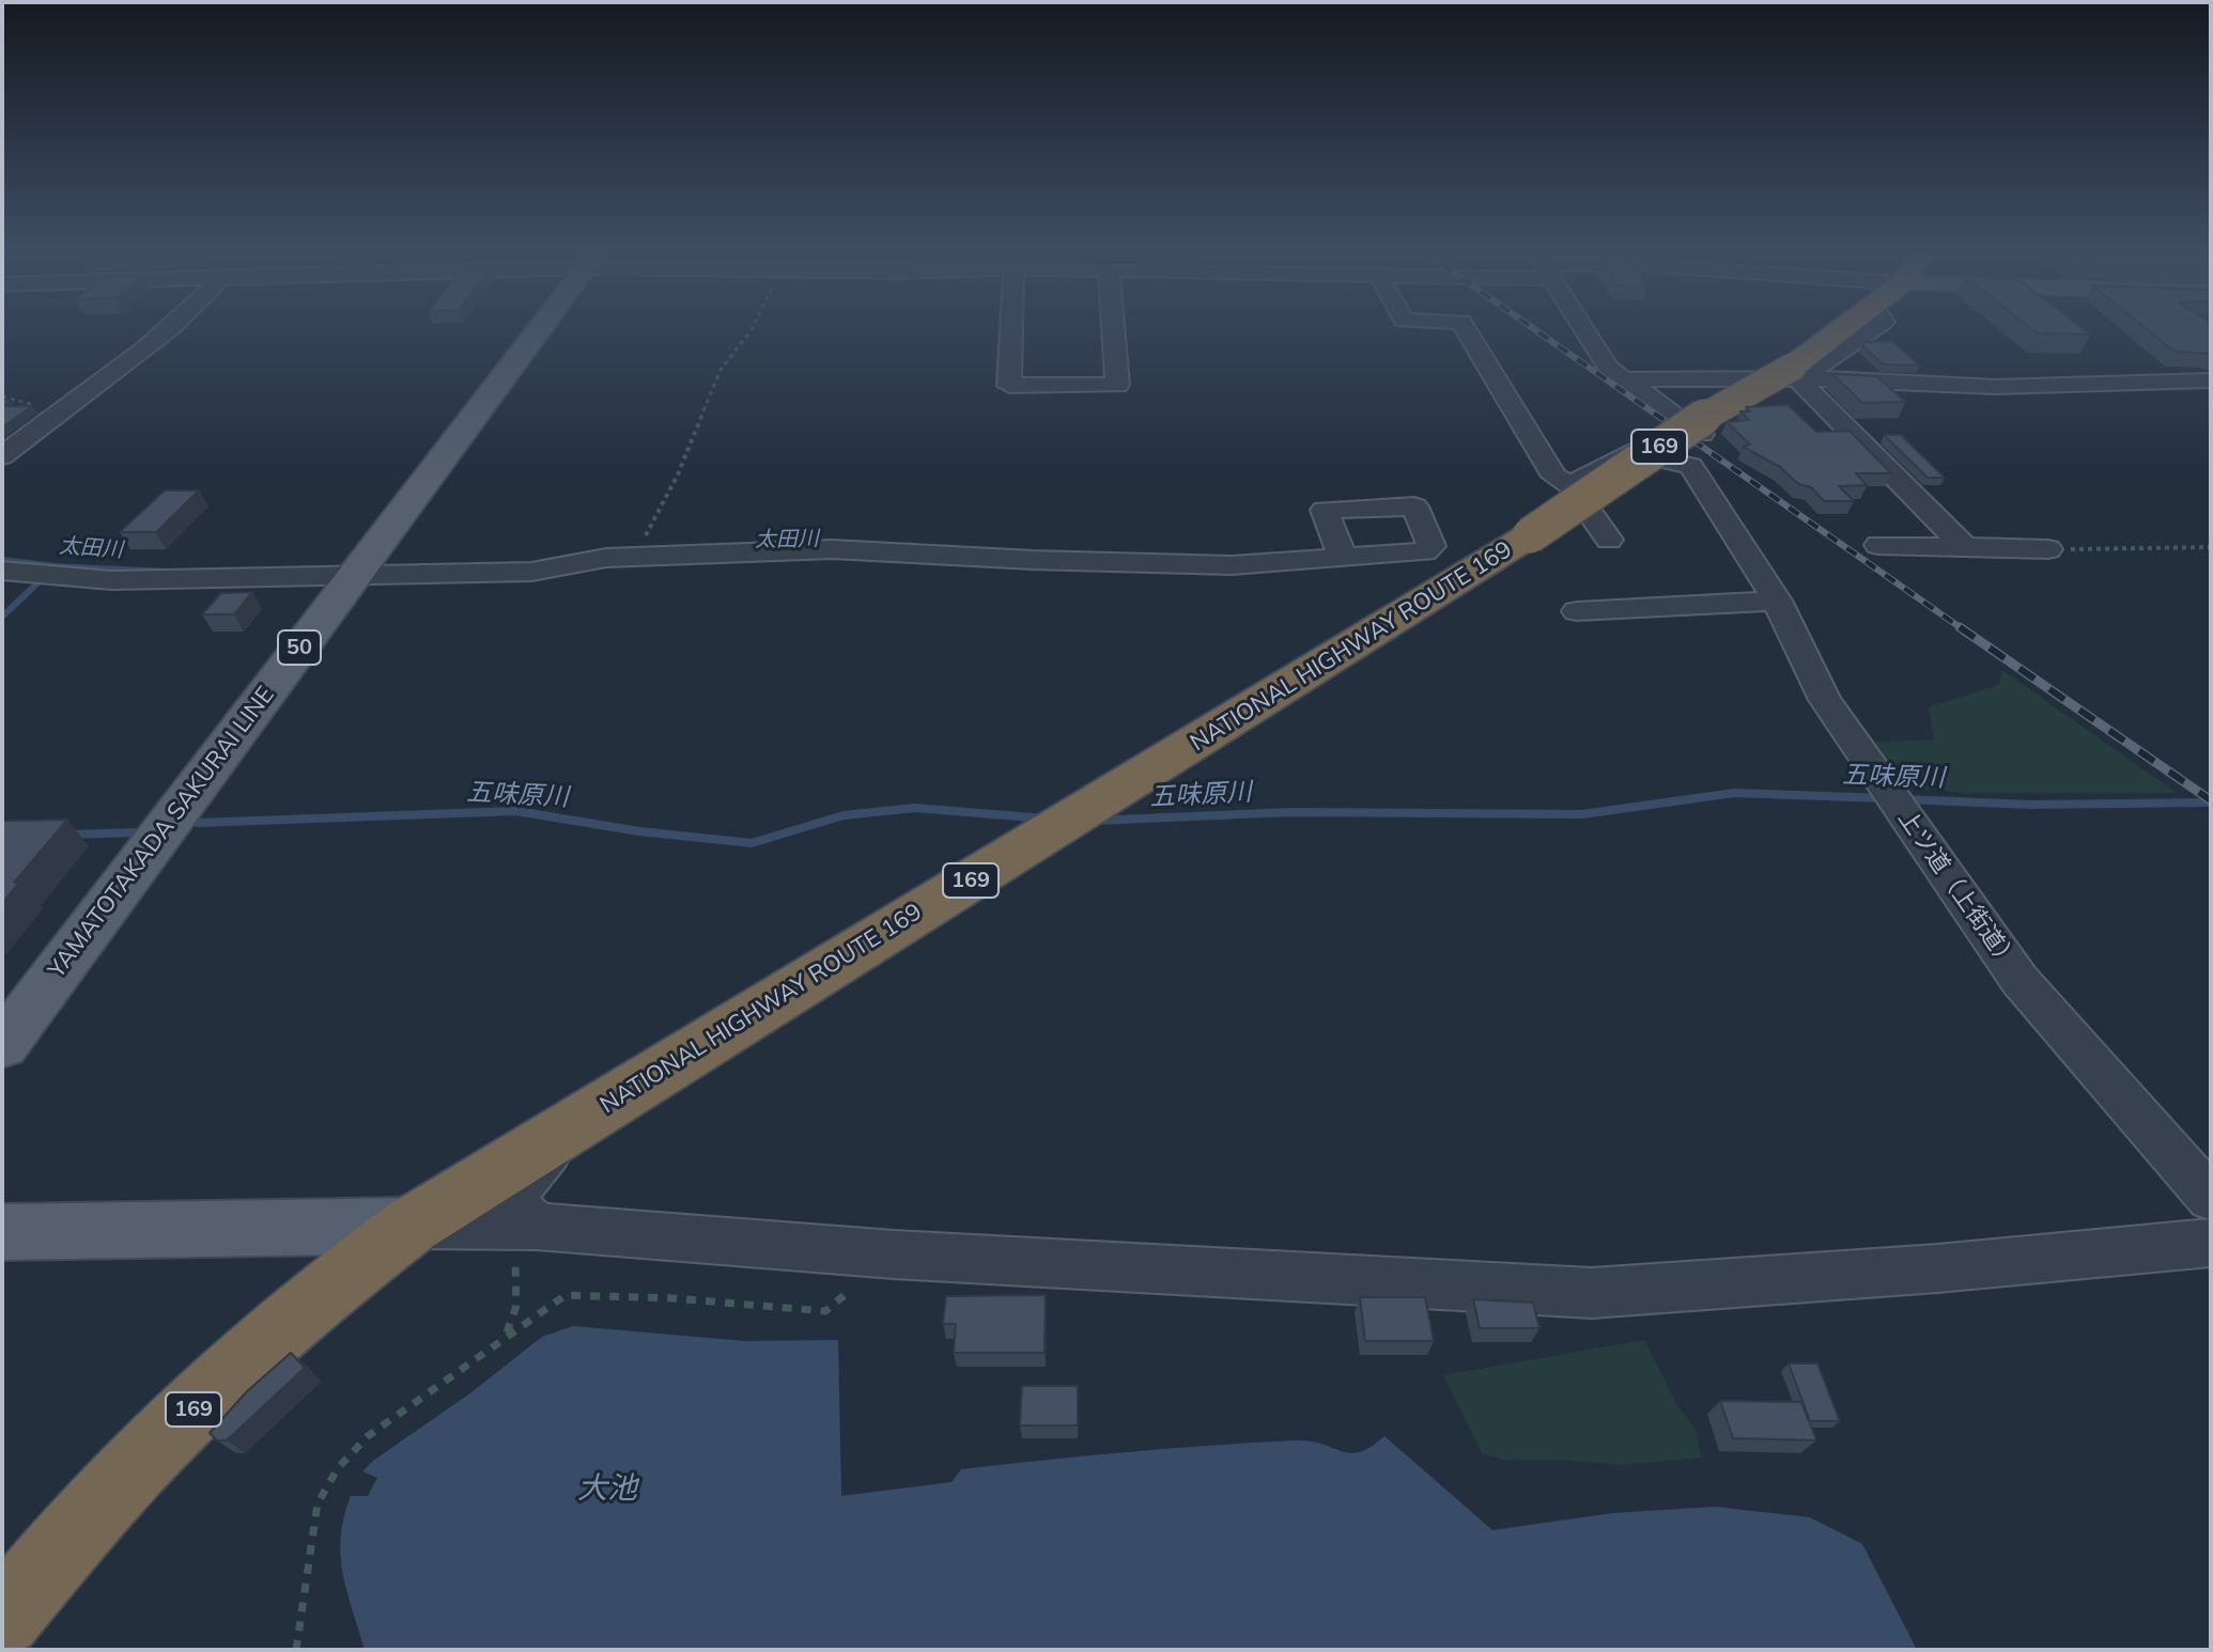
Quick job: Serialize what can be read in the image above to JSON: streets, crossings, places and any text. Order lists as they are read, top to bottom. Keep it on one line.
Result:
{"streets":{"highway":["169","NATIONAL HIGHWAY ROUTE 169"],"main road":["50","YAMATOTAKADA SAKURAI LINE"],"street":["上ツ道（上街道）"]},"water":["太田川","五味原川","大池"]}
